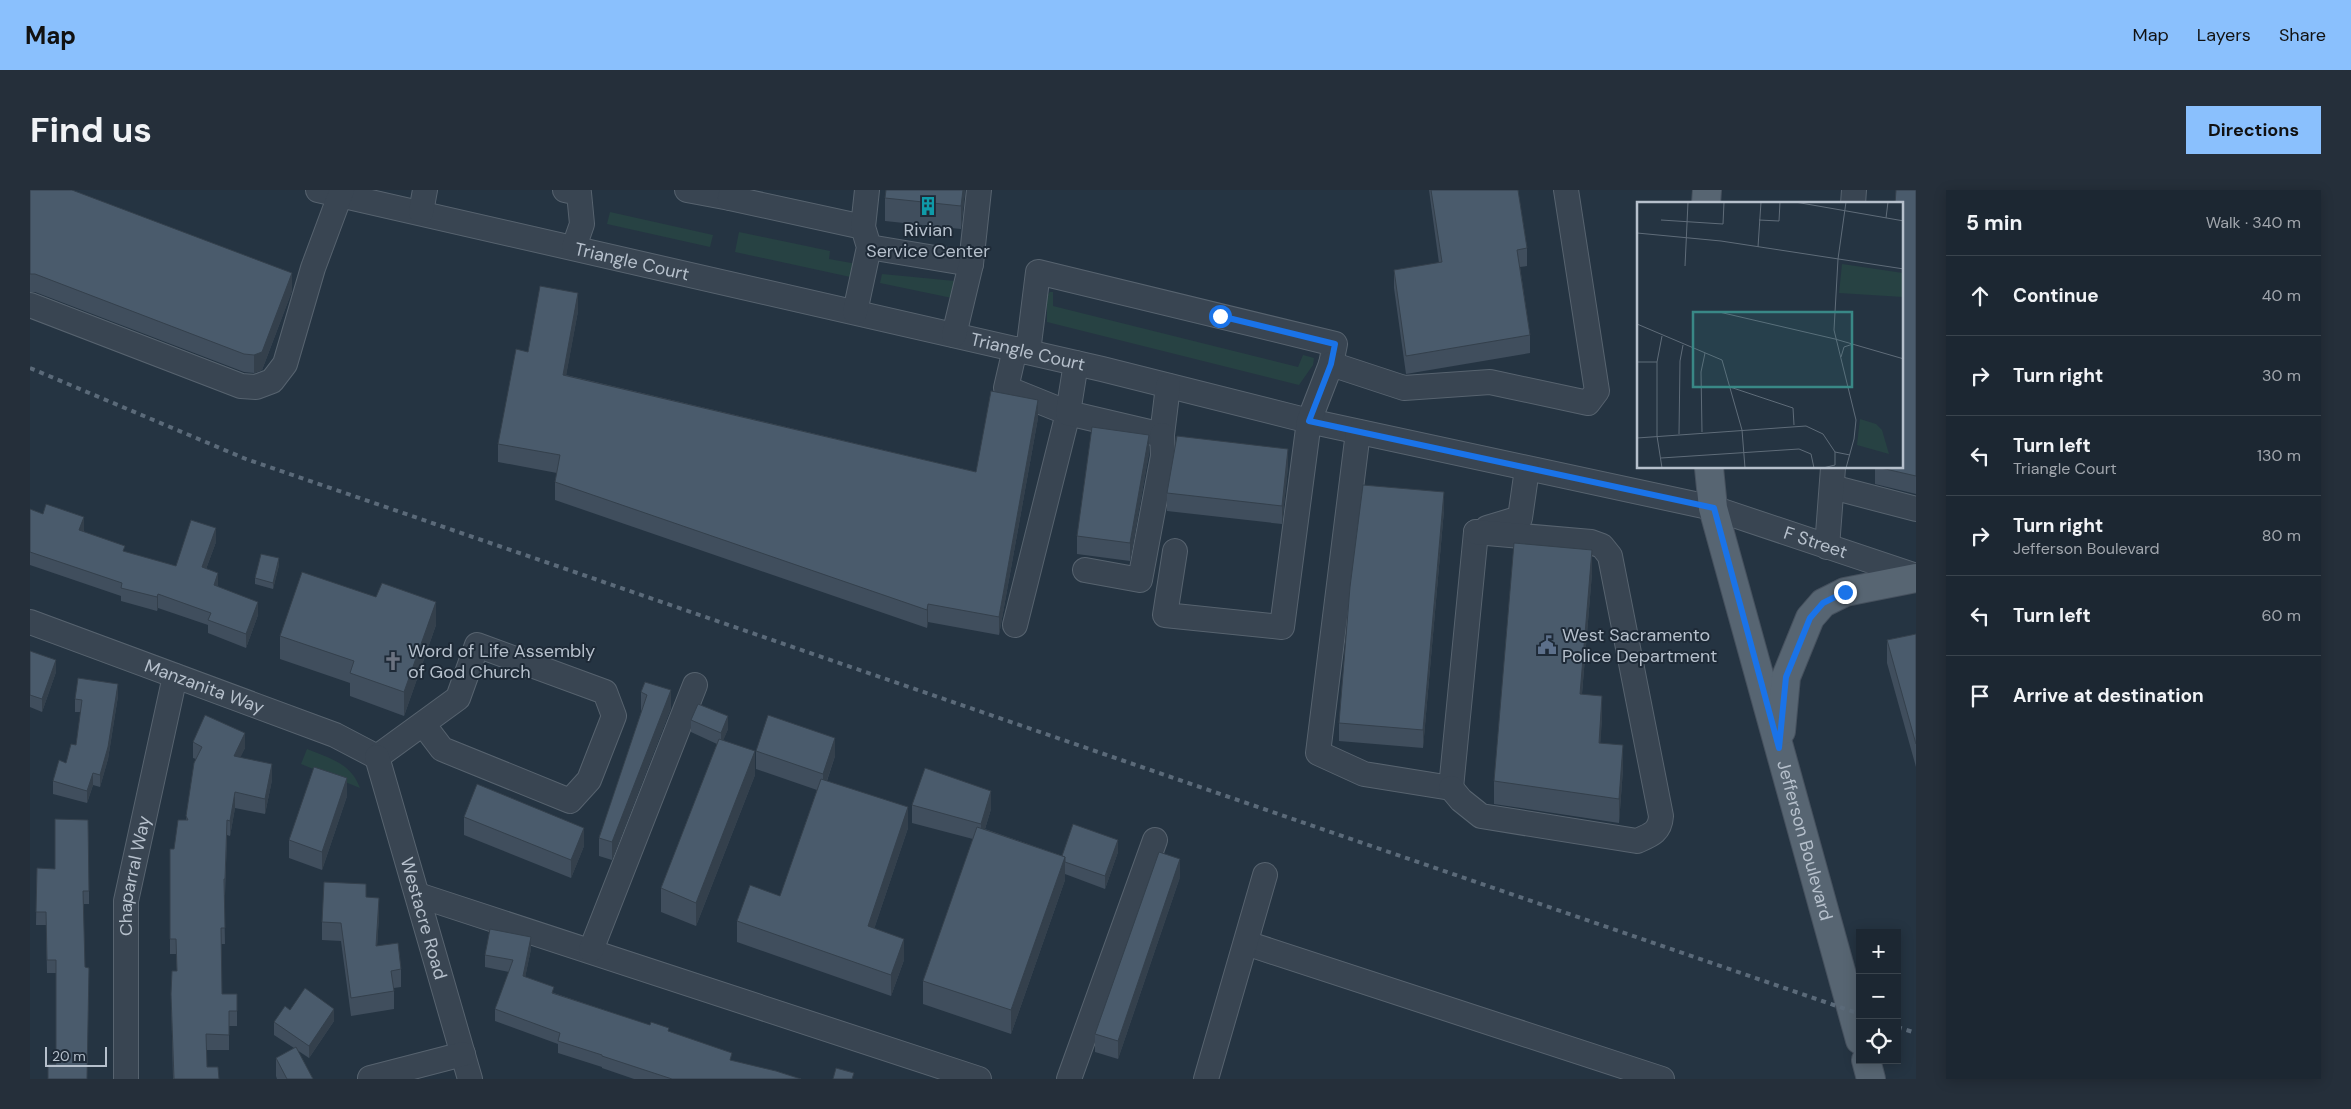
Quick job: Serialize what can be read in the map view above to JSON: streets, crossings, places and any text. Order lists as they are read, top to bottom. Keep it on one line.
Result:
{"streets":{"main road":["Jefferson Boulevard"],"street":["Triangle Court","F Street","Manzanita Way","Chaparral Way","Westacre Road"]},"crossings":[["Triangle Court","F Street"],["Triangle Court","Jefferson Boulevard"],["F Street","Jefferson Boulevard"],["Manzanita Way","Chaparral Way"],["Manzanita Way","Westacre Road"]],"places":{"building":["Rivian Service Center"],"public building":["West Sacramento Police Department"],"church":["Word of Life Assembly of God Church"]},"scale_bar":"20 m","page":{"header":"Map","nav":["Map","Layers","Share"],"buttons":"Directions","title":"Find us","heading":["5 min","Walk · 340 m"],"list":[["Continue","40 m"],["Turn right","30 m"],["Turn left","Triangle Court","130 m"],["Turn right","Jefferson Boulevard","80 m"],["Turn left","60 m"],"Arrive at destination"],"map_buttons":["+","−"],"scale":"20 m"}}
